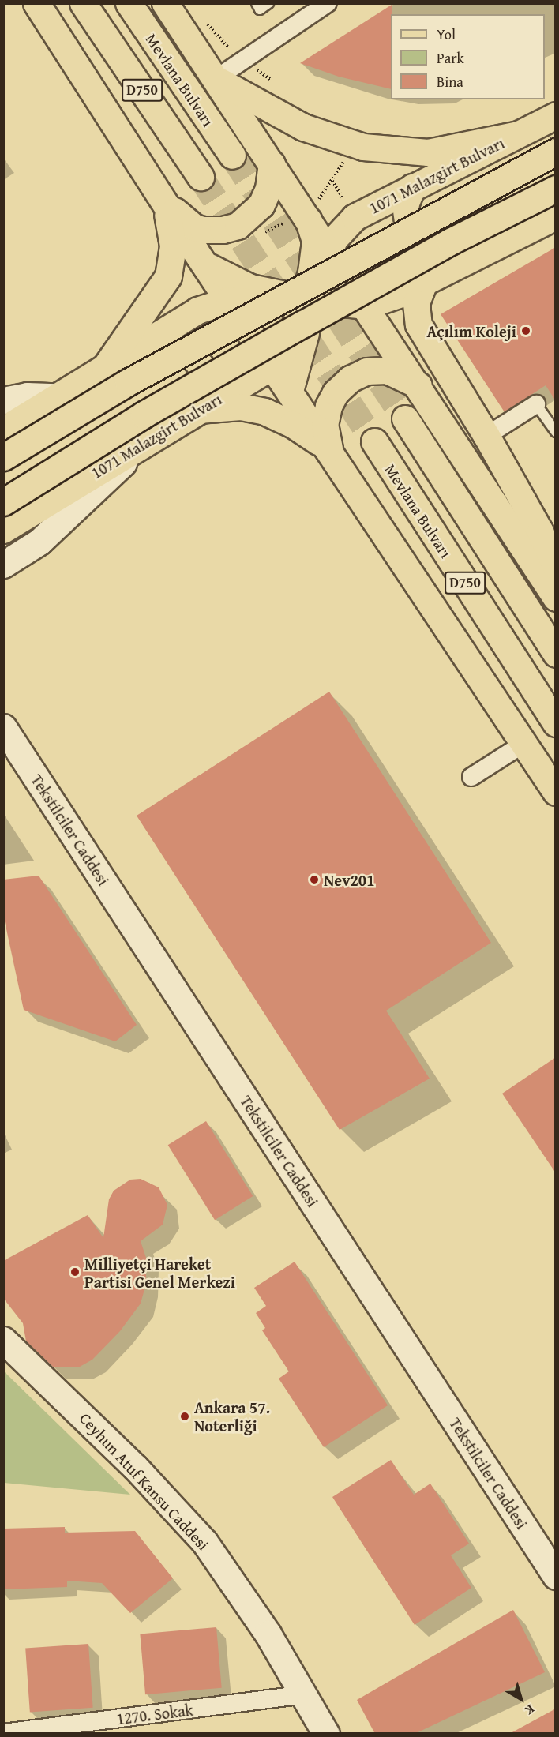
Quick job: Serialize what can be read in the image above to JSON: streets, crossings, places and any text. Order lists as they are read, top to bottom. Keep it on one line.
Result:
{"streets":{"main road":["Mevlana Bulvarı","D750","1071 Malazgirt Bulvarı"],"street":["Tekstilciler Caddesi","Ceyhun Atuf Kansu Caddesi","1270. Sokak"]},"crossings":[["Ceyhun Atuf Kansu Caddesi","1270. Sokak"]],"places":["Açılım Koleji","Nev201","Milliyetçi Hareket Partisi Genel Merkezi","Ankara 57. Noterliği"],"legend":["Yol","Park","Bina"],"north":"bottom right"}
